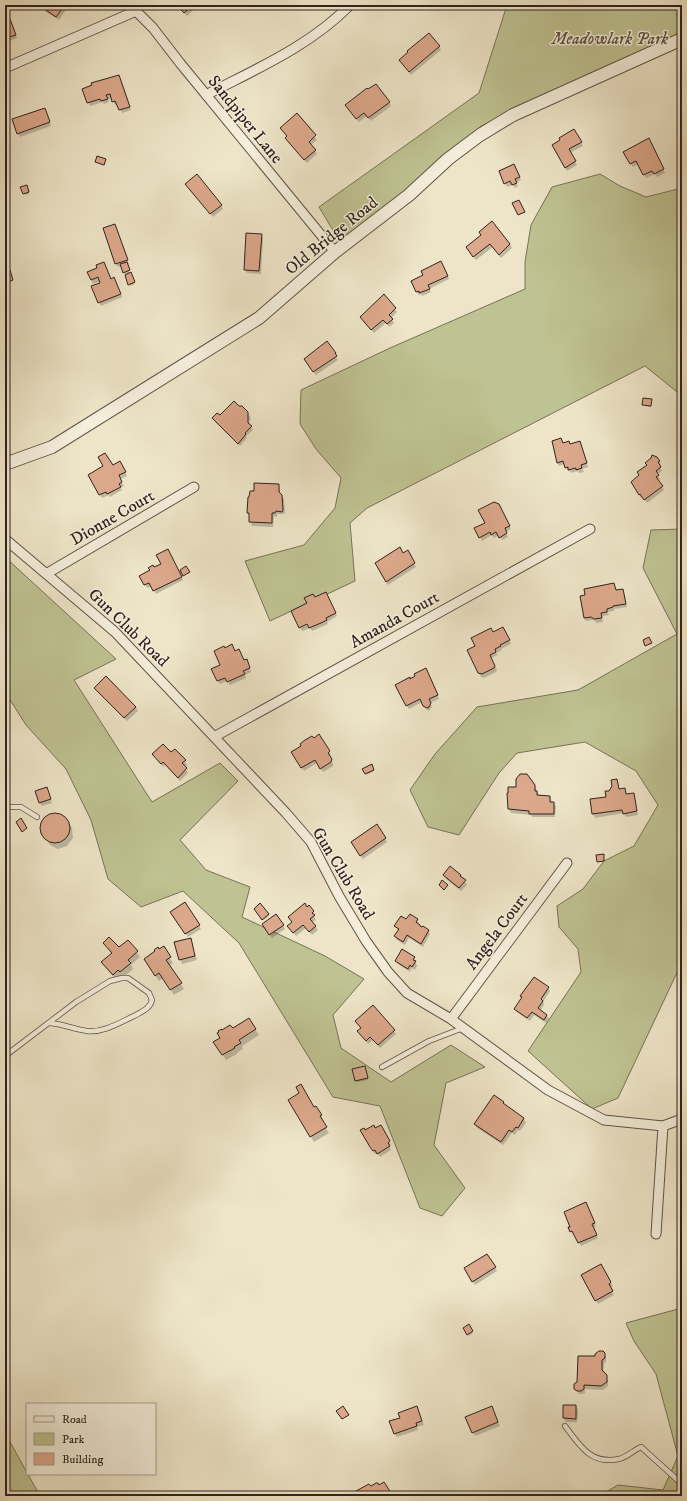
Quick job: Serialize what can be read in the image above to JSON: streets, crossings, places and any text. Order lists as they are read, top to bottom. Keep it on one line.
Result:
{"streets":{"street":["Sandpiper Lane","Old Bridge Road","Dionne Court","Amanda Court","Gun Club Road","Angela Court"]},"crossings":[["Sandpiper Lane","Old Bridge Road"],["Dionne Court","Gun Club Road"],["Amanda Court","Gun Club Road"],["Gun Club Road","Angela Court"]],"parks":["Meadowlark Park"],"legend":["Road","Park","Building"]}
